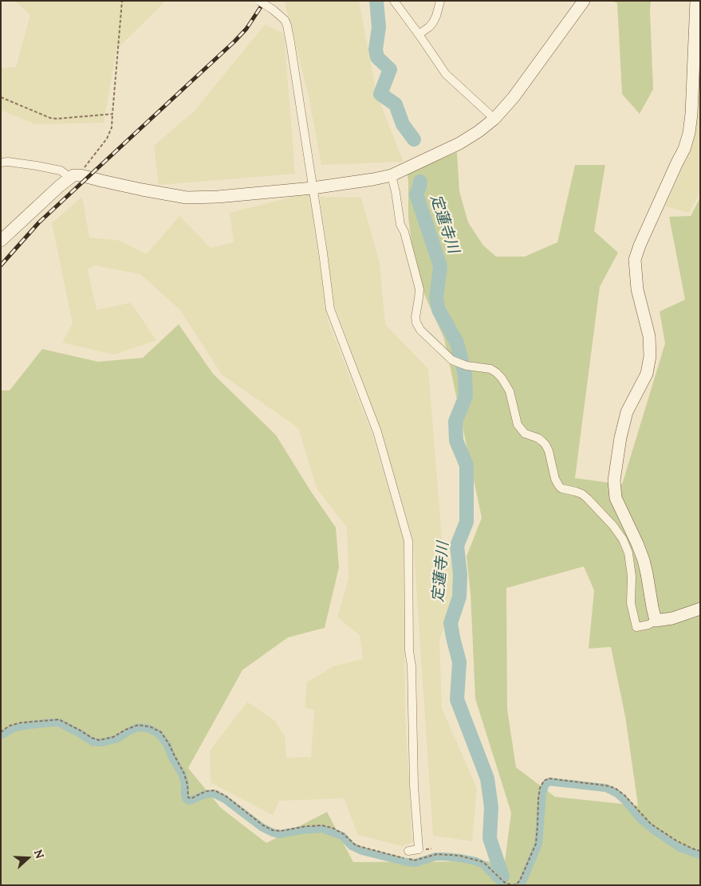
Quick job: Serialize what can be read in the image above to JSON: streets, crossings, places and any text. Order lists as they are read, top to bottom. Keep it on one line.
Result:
{"water":["定蓮寺川"],"north":"right"}
